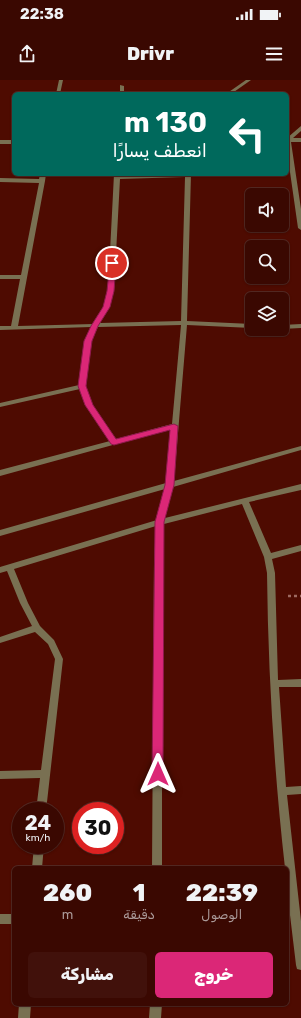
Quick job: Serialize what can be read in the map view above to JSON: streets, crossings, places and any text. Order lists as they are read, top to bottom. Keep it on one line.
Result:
{"page":{"status":"22:38","header":"Drivr","turn":["130 m","انعطف يسارًا"],"speed":"24 km/h","limit":"30","eta":["22:39","الوصول","1","دقيقة","260","m"],"buttons":["خروج","مشاركة"]}}
